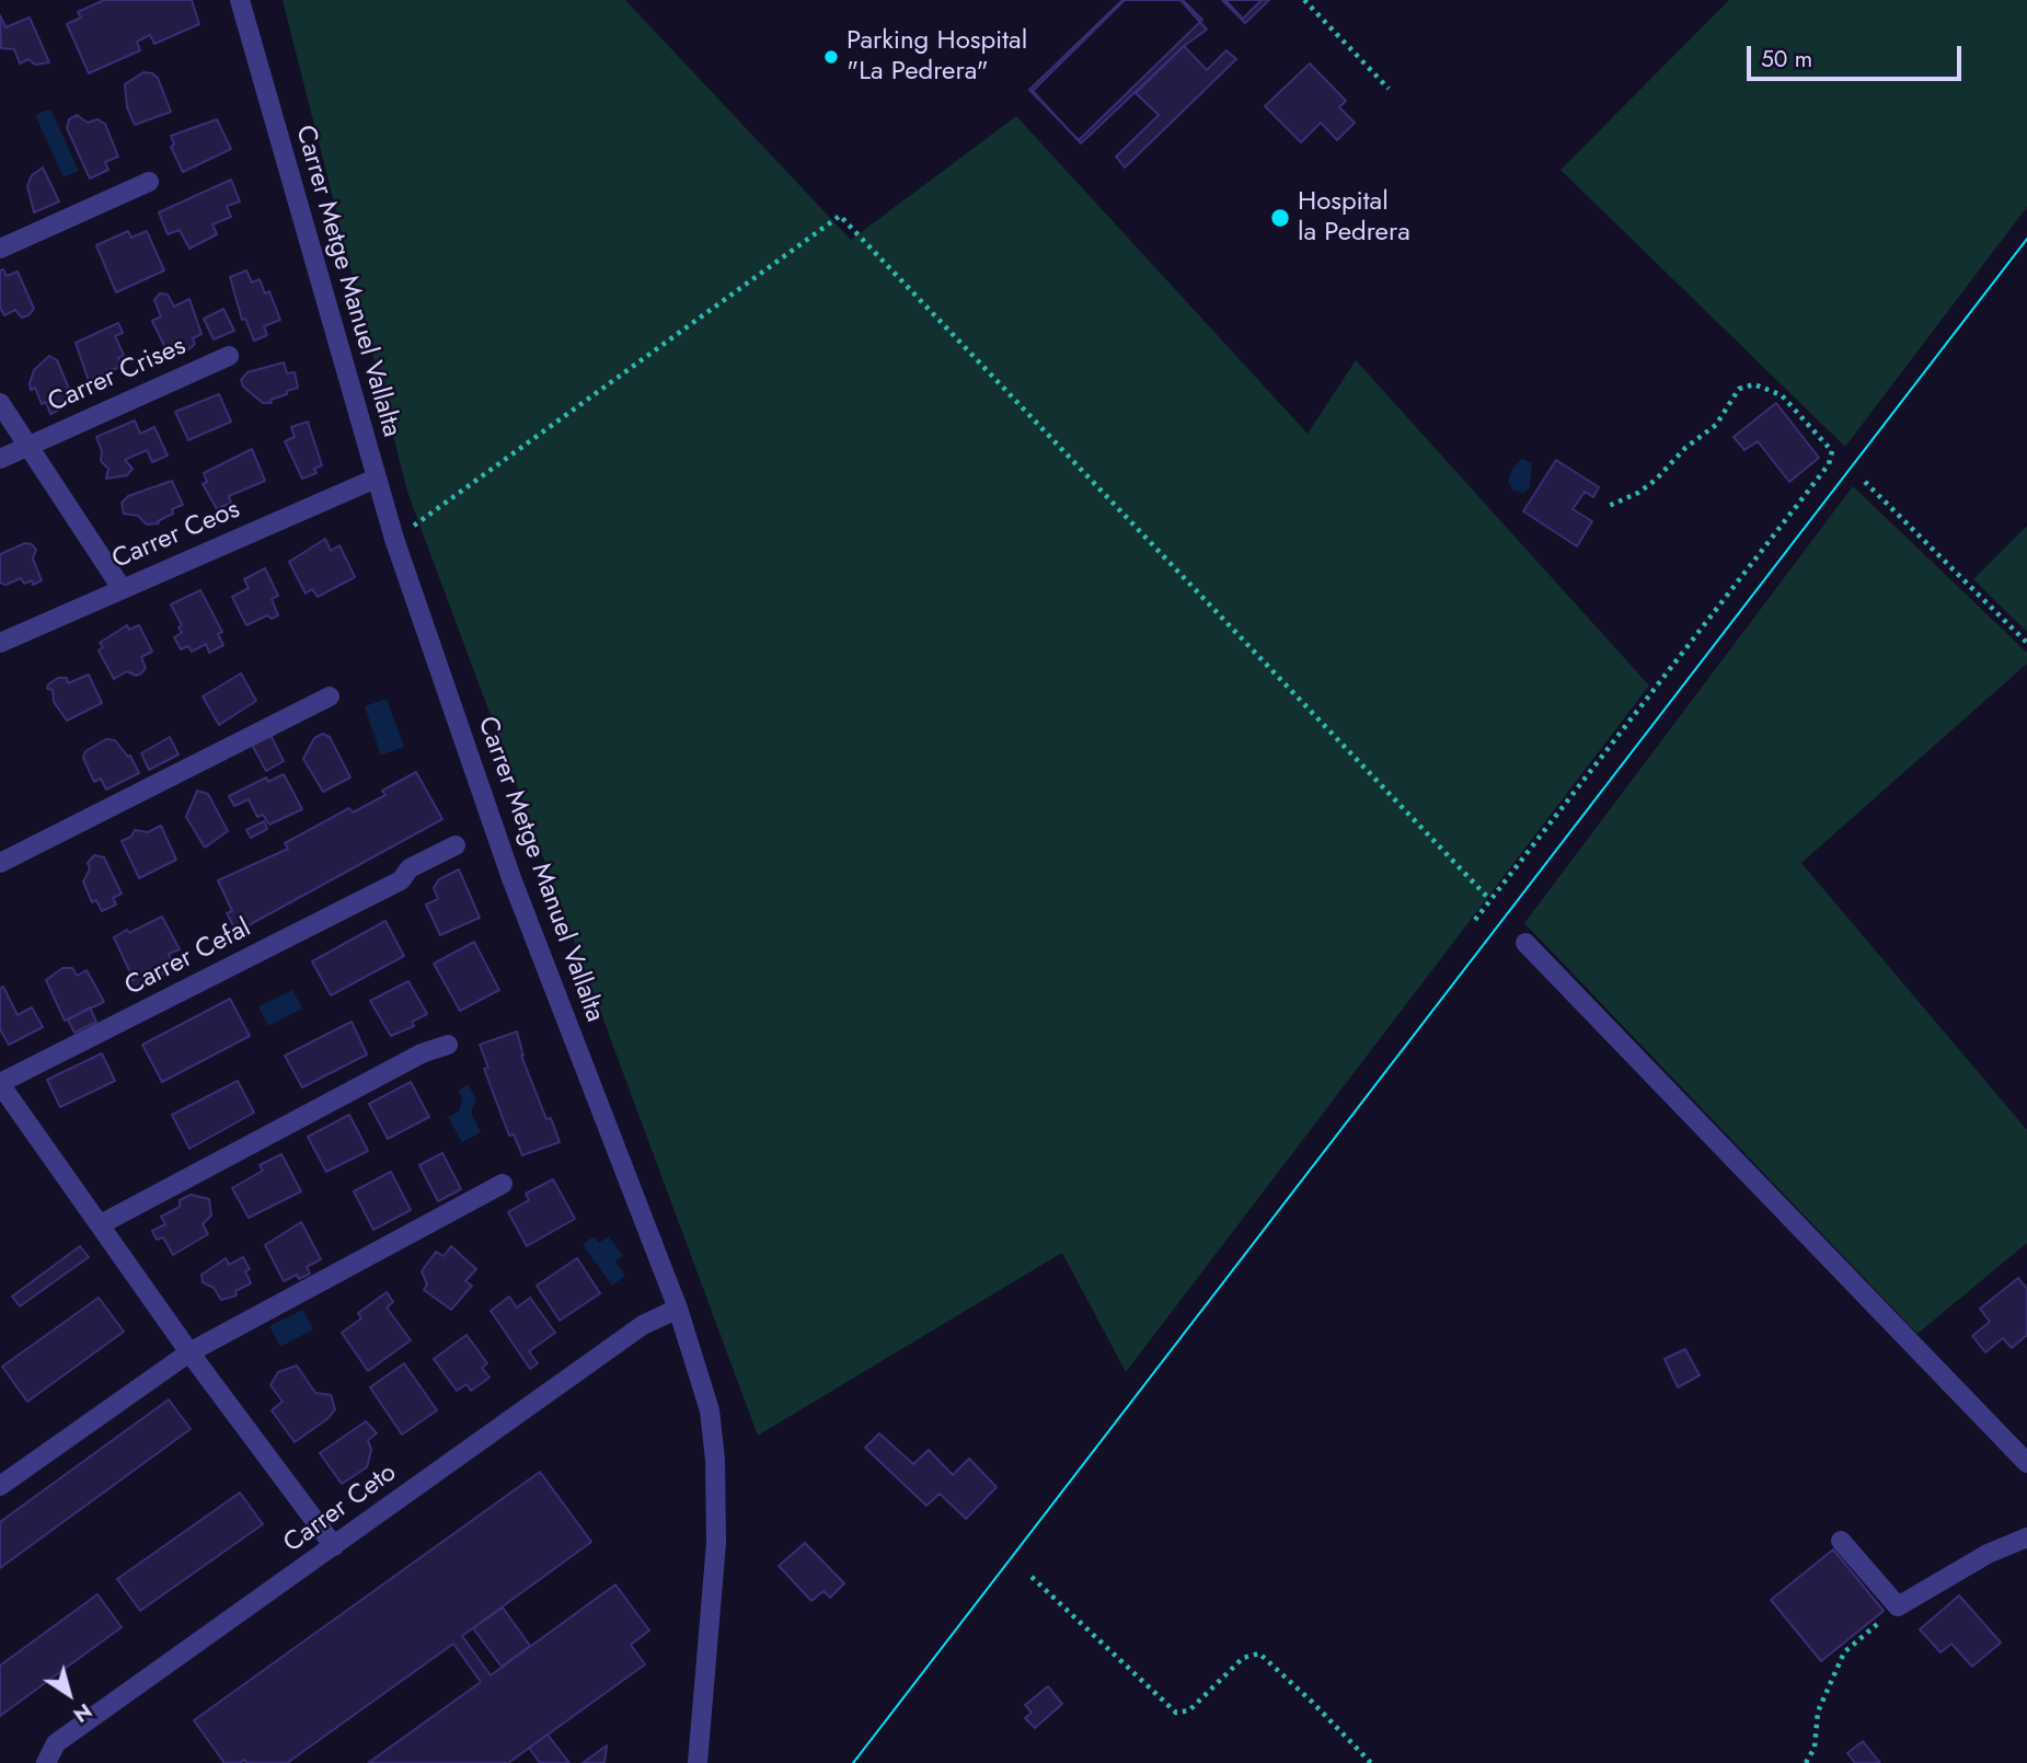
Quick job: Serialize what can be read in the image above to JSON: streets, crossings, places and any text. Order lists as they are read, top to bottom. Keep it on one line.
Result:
{"streets":{"street":["Carrer Metge Manuel Vallalta","Carrer Crises","Carrer Ceos","Carrer Cefal","Carrer Ceto"]},"crossings":[["Carrer Metge Manuel Vallalta","Carrer Ceos"],["Carrer Metge Manuel Vallalta","Carrer Ceto"],["Carrer Crises","Carrer Ceos"],["Carrer Cefal","Carrer Ceto"]],"places":["Parking Hospital \"La Pedrera\"","Hospital la Pedrera"],"scale_bar":"50 m","north":"bottom right"}
